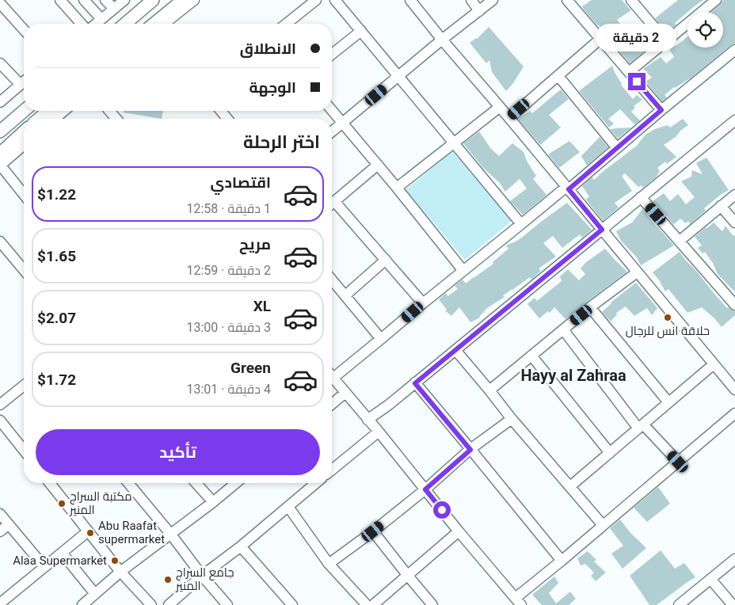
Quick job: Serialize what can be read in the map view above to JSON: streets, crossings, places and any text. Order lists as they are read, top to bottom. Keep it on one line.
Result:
{"districts":["Hayy al Zahraa"],"places":["حلاقة انس للرجال","مكتبة السراج المنير","Abu Raafat supermarket","Alaa Supermarket","جامع السراج المنير"],"page":{"bubble":"2 دقيقة","banner":["الانطلاق","الوجهة"],"heading":"اختر الرحلة","list":[{"name":"اقتصادي","note":"1 دقيقة · 12:58","value":"$1.22"},{"name":"مريح","note":"2 دقيقة · 12:59","value":"$1.65"},{"name":"XL","note":"3 دقيقة · 13:00","value":"$2.07"},{"name":"Green","note":"4 دقيقة · 13:01","value":"$1.72"}],"buttons":"تأكيد"}}
